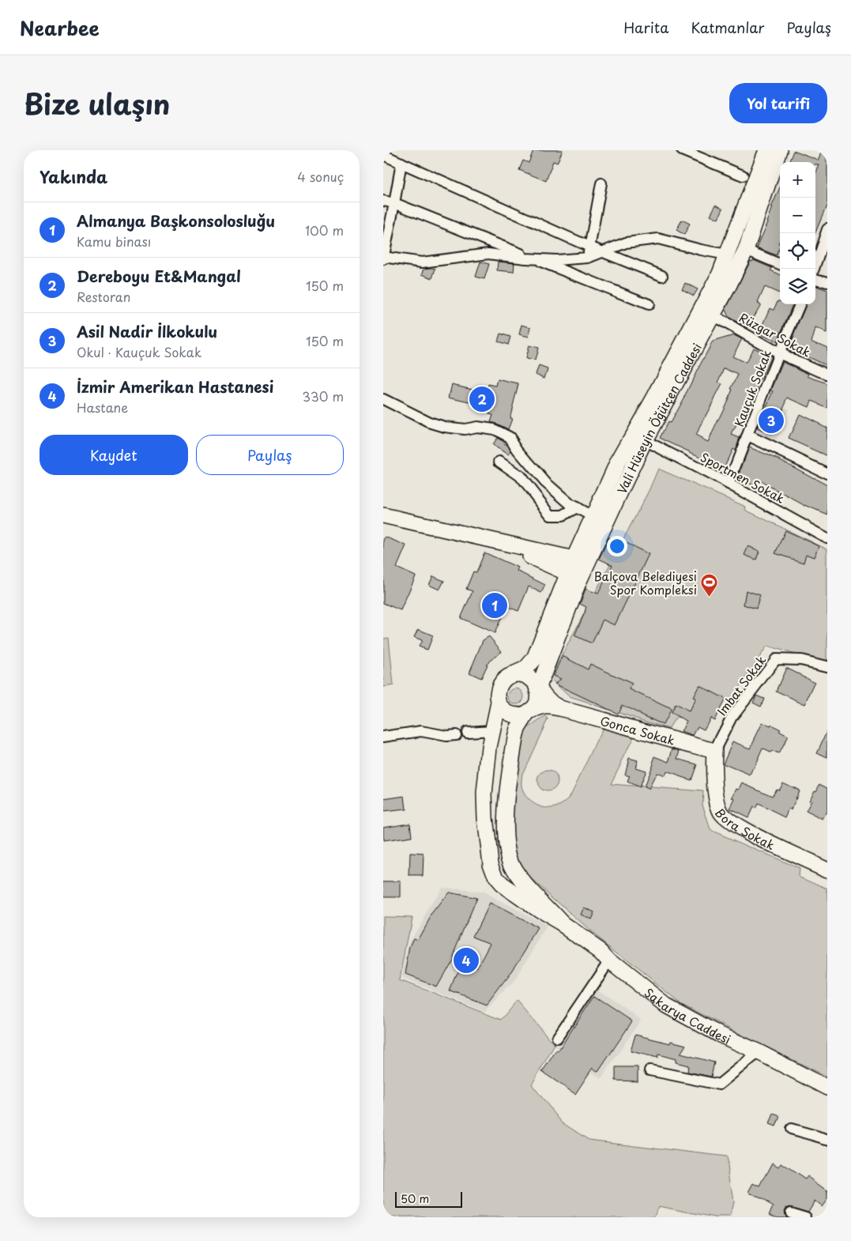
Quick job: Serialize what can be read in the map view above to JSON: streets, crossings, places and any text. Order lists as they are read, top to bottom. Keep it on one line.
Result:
{"streets":{"main road":["Vali Hüseyin Öğütçen Caddesi","Gonca Sokak","Bora Sokak","Sakarya Caddesi"],"street":["Rüzgar Sokak","Kauçuk Sokak","Sportmen Sokak","Imbat Sokak"]},"crossings":[["Rüzgar Sokak","Kauçuk Sokak"],["Rüzgar Sokak","Vali Hüseyin Öğütçen Caddesi"],["Kauçuk Sokak","Sportmen Sokak"],["Vali Hüseyin Öğütçen Caddesi","Sportmen Sokak"],["Vali Hüseyin Öğütçen Caddesi","Sakarya Caddesi"],["Imbat Sokak","Gonca Sokak"],["Imbat Sokak","Bora Sokak"],["Gonca Sokak","Bora Sokak"]],"places":{"sports":["Balçova Belediyesi Spor Kompleksi"]},"scale_bar":"50 m","page":{"header":"Nearbee","nav":["Harita","Katmanlar","Paylaş"],"title":"Bize ulaşın","buttons":["Yol tarifi",["Kaydet","Paylaş"]],"heading":["Yakında","4 sonuç"],"map_buttons":["+","−"],"list":[{"mark":"1","name":"Almanya Başkonsolosluğu","note":"Kamu binası","value":"100 m"},{"mark":"2","name":"Dereboyu Et&Mangal","note":"Restoran","value":"150 m"},{"mark":"3","name":"Asil Nadir İlkokulu","note":"Okul · Kauçuk Sokak","value":"150 m"},{"mark":"4","name":"İzmir Amerikan Hastanesi","note":"Hastane","value":"330 m"}],"pins":["2","3","1","4"],"scale":"50 m"}}
